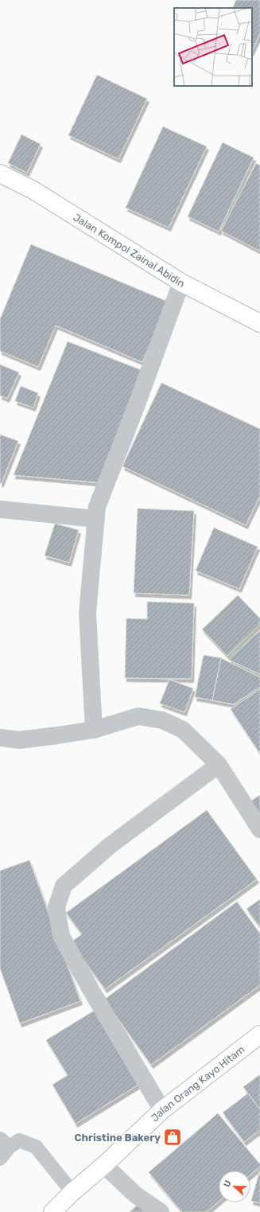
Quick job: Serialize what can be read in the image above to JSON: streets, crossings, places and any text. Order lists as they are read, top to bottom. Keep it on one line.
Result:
{"streets":{"street":["Jalan Kompol Zainal Abidin","Jalan Orang Kayo Hitam"]},"places":{"shop":["Christine Bakery"]},"north":"left"}
